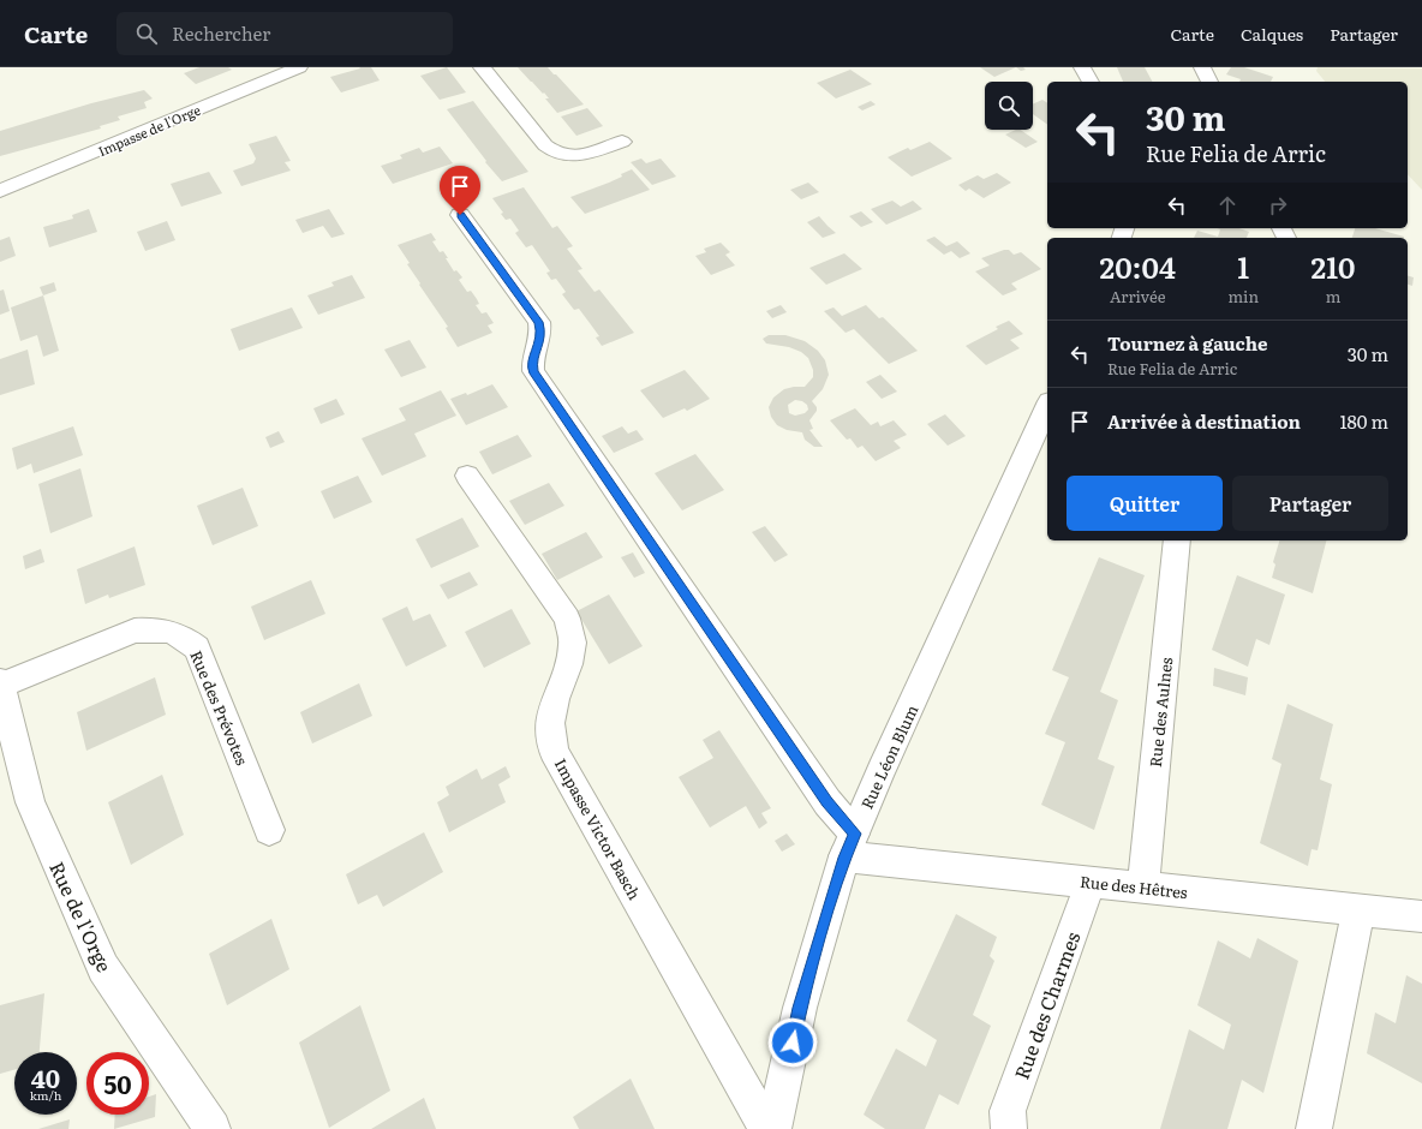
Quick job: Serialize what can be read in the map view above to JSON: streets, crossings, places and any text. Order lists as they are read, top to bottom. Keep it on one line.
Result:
{"streets":{"street":["Impasse de l'Orge","Rue des Prévotes","Rue des Aulnes","Rue Léon Blum","Impasse Victor Basch","Rue des Hêtres","Rue de l'Orge","Rue des Charmes"]},"crossings":[["Rue des Prévotes","Rue de l'Orge"],["Rue des Aulnes","Rue des Hêtres"],["Rue Léon Blum","Rue des Hêtres"],["Rue des Hêtres","Rue des Charmes"]],"page":{"header":"Carte","search":"Rechercher","nav":["Carte","Calques","Partager"],"turn":["30 m","Rue Felia de Arric"],"eta":["20:04","Arrivée","1","min","210","m"],"list":[{"name":"Tournez à gauche","note":"Rue Felia de Arric","value":"30 m"},{"name":"Arrivée à destination","value":"180 m"}],"buttons":["Quitter","Partager"],"speed":"40 km/h","limit":"50"}}
